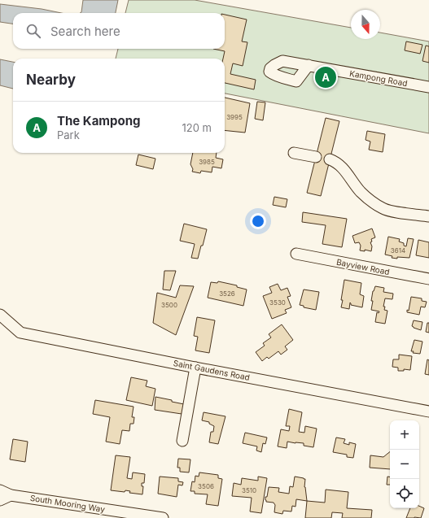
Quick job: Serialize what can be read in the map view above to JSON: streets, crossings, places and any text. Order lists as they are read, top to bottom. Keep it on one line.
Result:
{"streets":{"street":["Kampong Road","Bayview Road","Saint Gaudens Road","South Mooring Way"]},"house_numbers":["3995","3985","3614","3526","3530","3500","3506","3510"],"north":"bottom","page":{"search":"Search here","heading":"Nearby","pins":"A","list":[{"mark":"A","name":"The Kampong","note":"Park","value":"120 m"}],"map_buttons":["+","−"]}}
